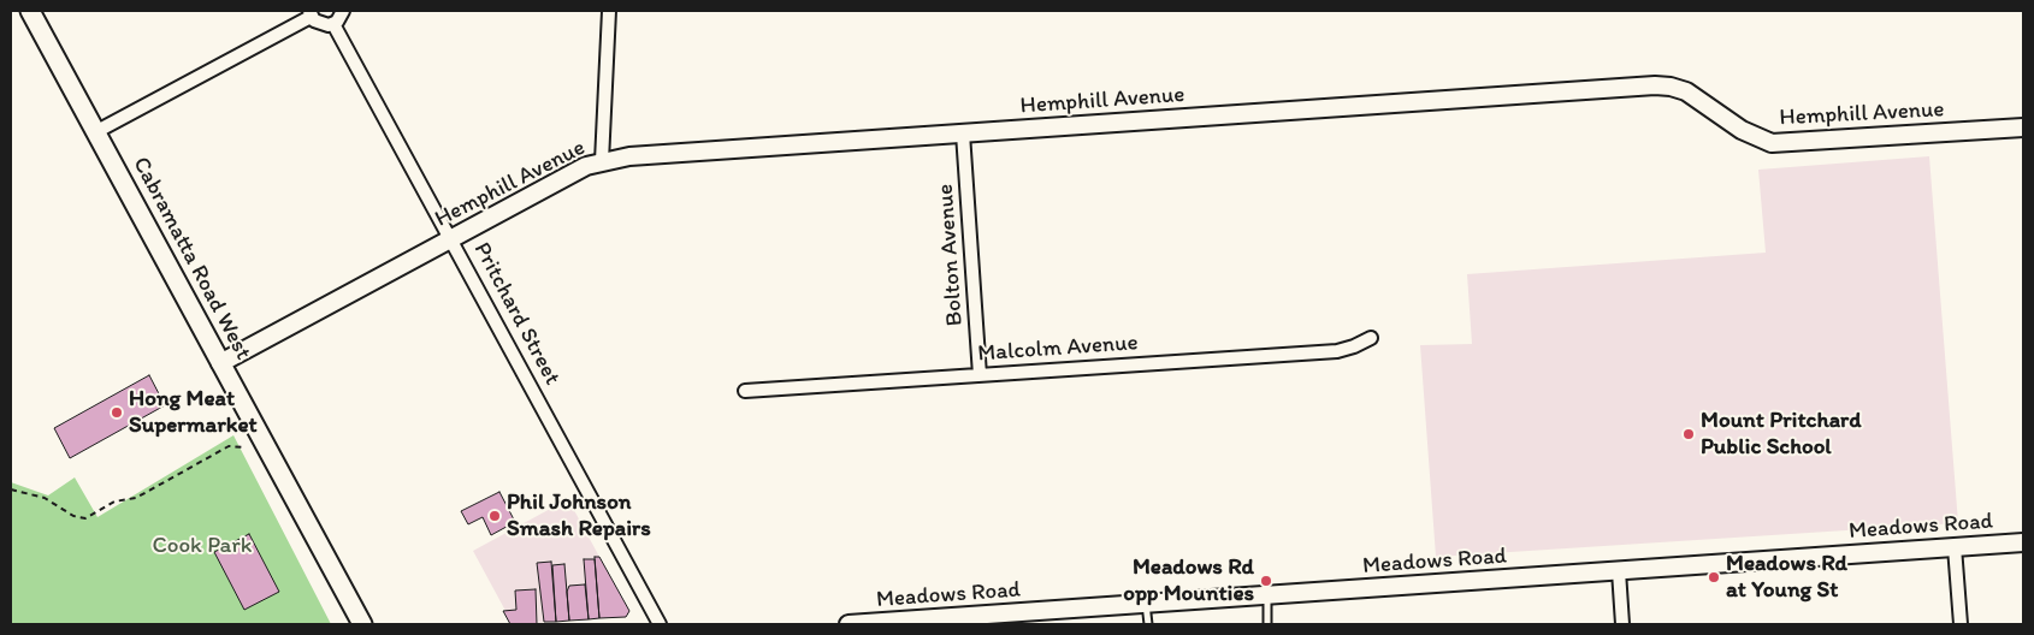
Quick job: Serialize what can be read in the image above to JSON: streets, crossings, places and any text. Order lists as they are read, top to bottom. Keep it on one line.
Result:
{"streets":{"main road":["Cabramatta Road West"],"street":["Hemphill Avenue","Bolton Avenue","Pritchard Street","Malcolm Avenue","Meadows Road"]},"crossings":[["Hemphill Avenue","Bolton Avenue"],["Hemphill Avenue","Cabramatta Road West"],["Hemphill Avenue","Pritchard Street"],["Bolton Avenue","Malcolm Avenue"]],"parks":["Cook Park"],"places":["Hong Meat Supermarket","Mount Pritchard Public School","Phil Johnson Smash Repairs","Meadows Rd at Young St","Meadows Rd opp Mounties"]}
